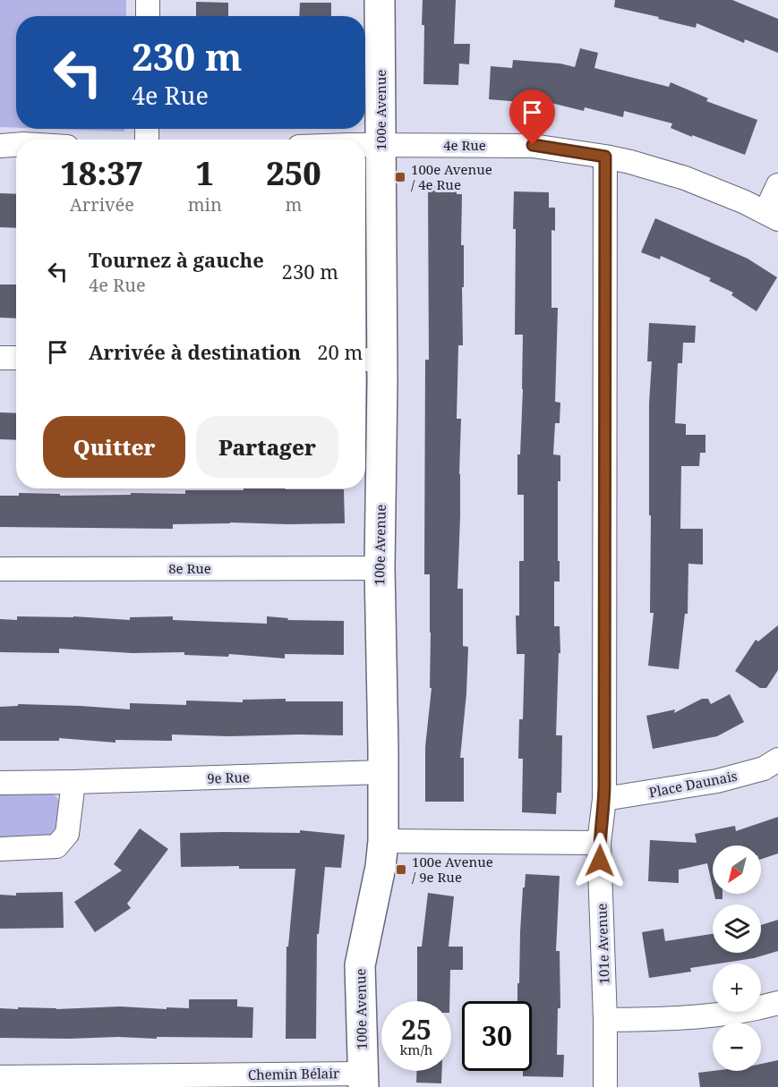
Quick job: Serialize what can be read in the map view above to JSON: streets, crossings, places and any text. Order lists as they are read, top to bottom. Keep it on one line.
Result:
{"streets":{"street":["100e Avenue","4e Rue","8e Rue","9e Rue","Place Daunais","101e Avenue","Chemin Bélair"]},"crossings":[["100e Avenue","4e Rue"],["100e Avenue","8e Rue"],["100e Avenue","9e Rue"],["100e Avenue","Chemin Bélair"],["4e Rue","101e Avenue"],["Place Daunais","101e Avenue"]],"places":{"transit":["100e Avenue / 4e Rue","100e Avenue / 9e Rue"]},"north":"bottom left","page":{"turn":["230 m","4e Rue"],"eta":["18:37","Arrivée","1","min","250","m"],"list":[{"name":"Tournez à gauche","note":"4e Rue","value":"230 m"},{"name":"Arrivée à destination","value":"20 m"}],"buttons":["Quitter","Partager"],"map_buttons":["+","−"],"speed":"25 km/h","limit":"30"}}
